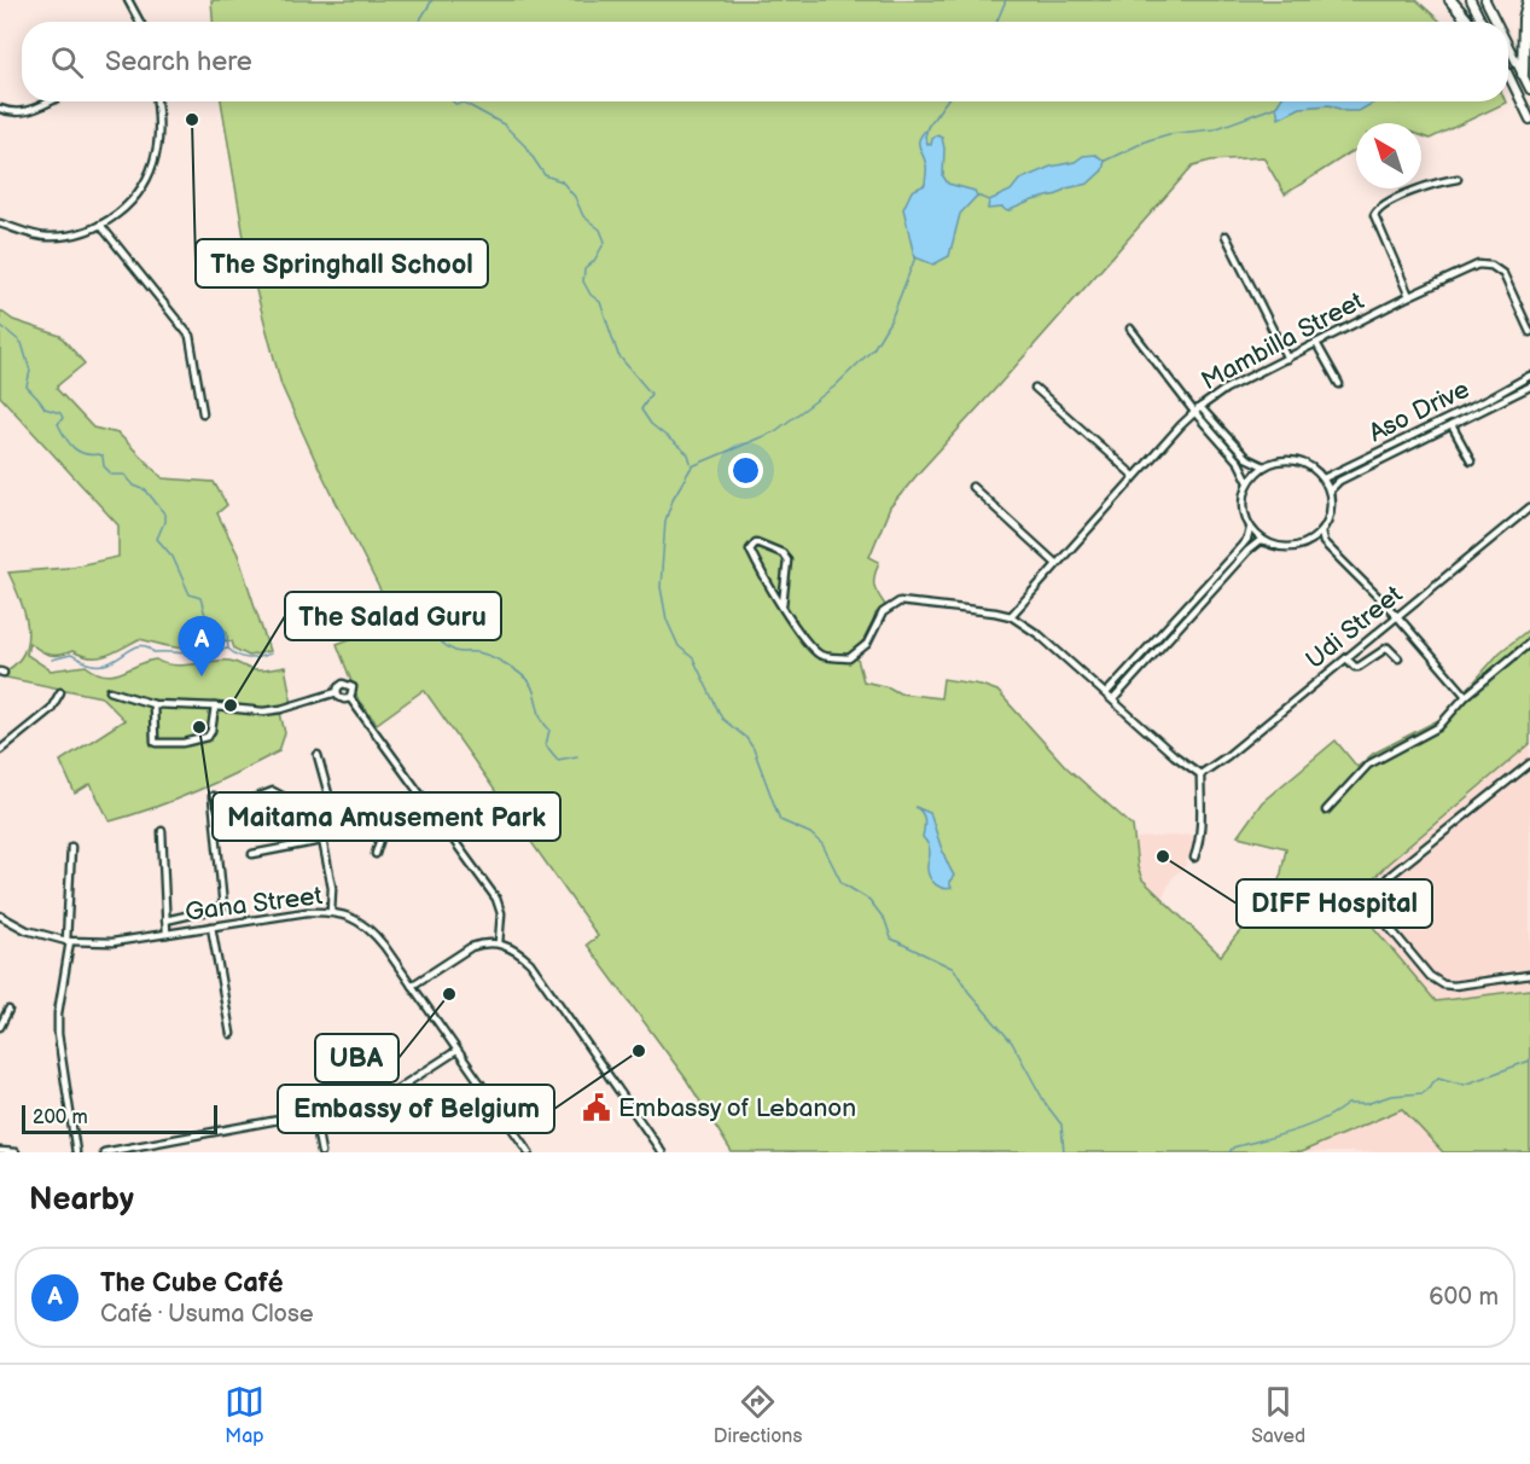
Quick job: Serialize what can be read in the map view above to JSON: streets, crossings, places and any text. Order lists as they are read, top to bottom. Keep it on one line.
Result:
{"streets":{"street":["Mambilla Street","Aso Drive","Udi Street","Gana Street"]},"places":{"other":["The Springhall School","The Salad Guru","Maitama Amusement Park","DIFF Hospital","UBA","Embassy of Belgium"],"public building":["Embassy of Lebanon"]},"scale_bar":"200 m","north":"top left","page":{"search":"Search here","pins":"A","scale":"200 m","heading":"Nearby","list":[{"mark":"A","name":"The Cube Café","note":"Café · Usuma Close","value":"600 m"}],"nav":["Map","Directions","Saved"]}}
